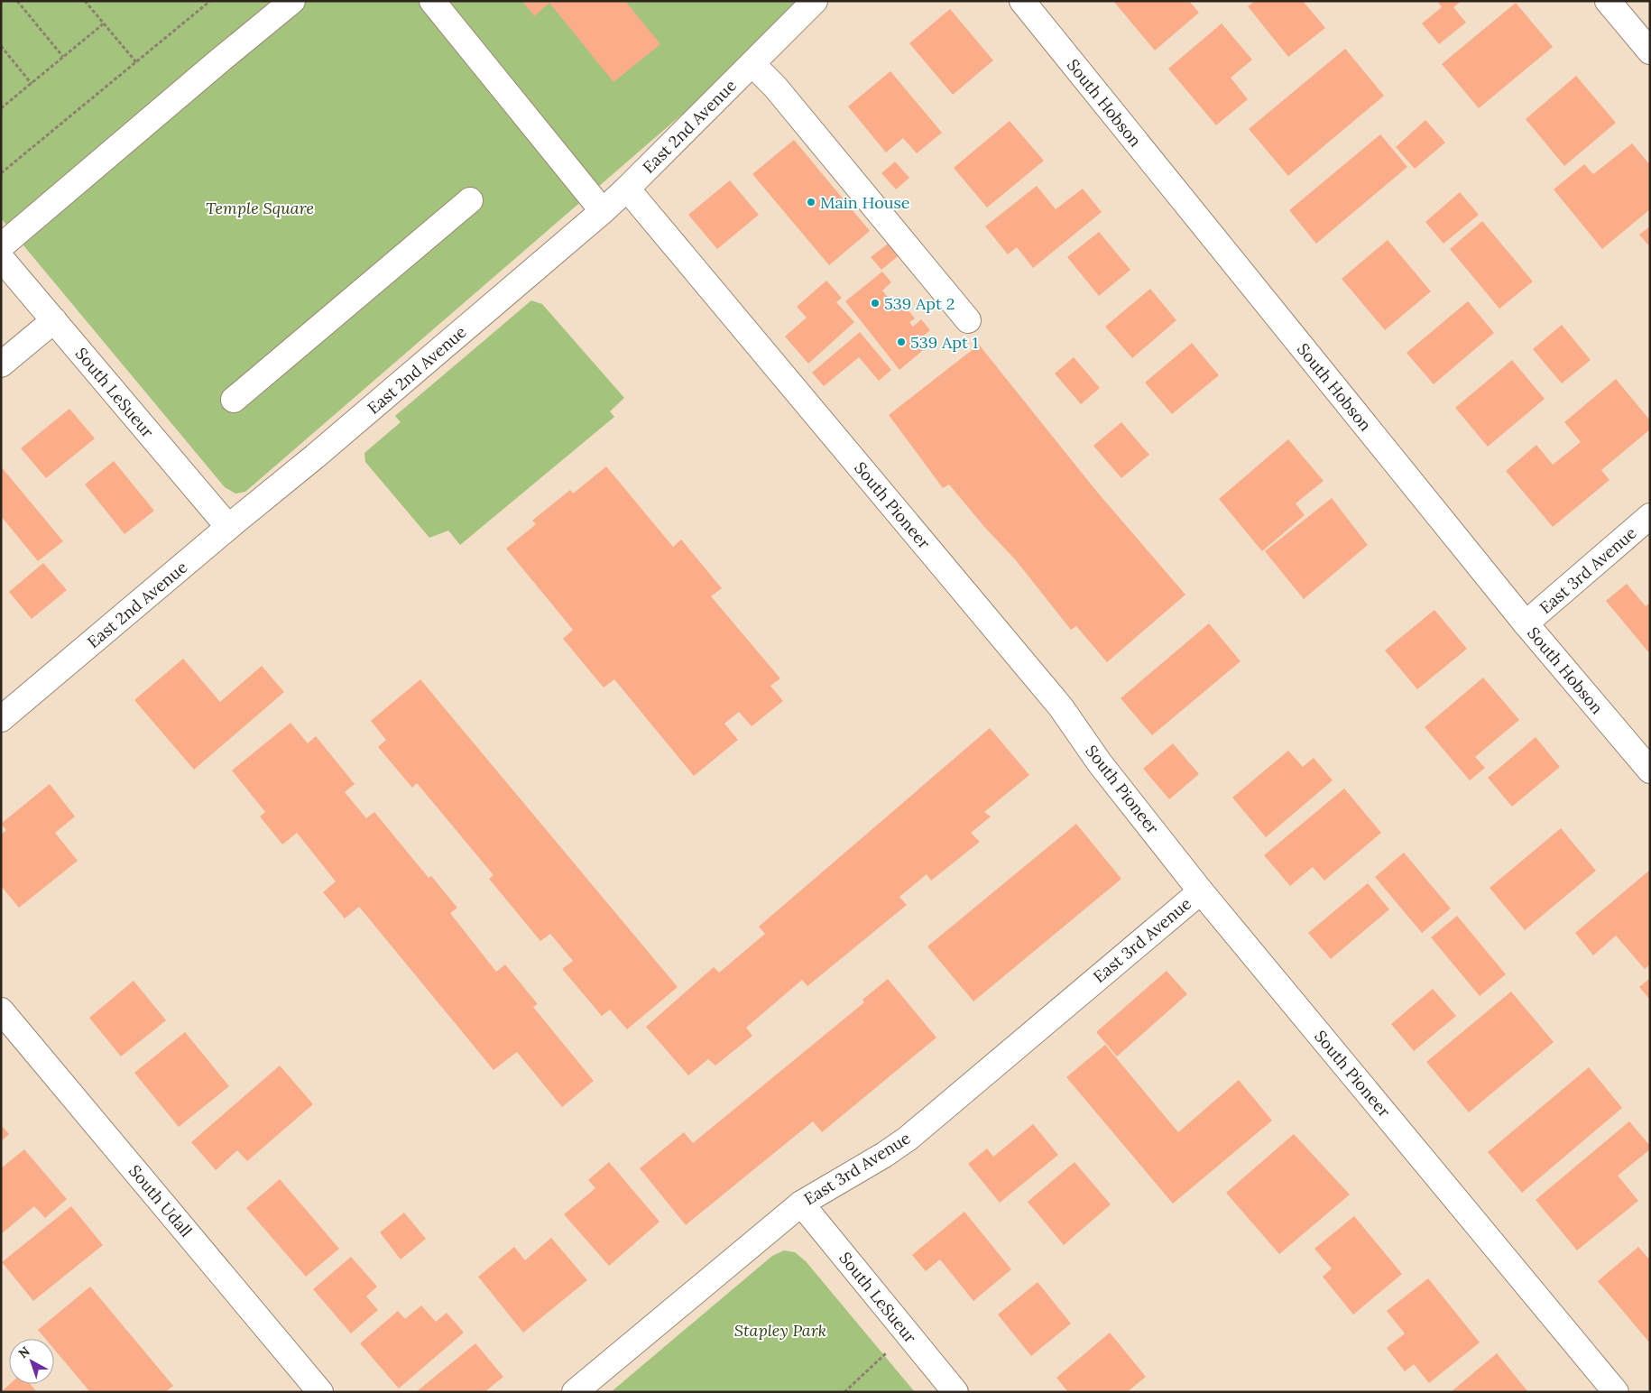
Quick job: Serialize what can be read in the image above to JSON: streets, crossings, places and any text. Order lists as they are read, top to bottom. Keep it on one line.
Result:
{"streets":{"street":["South Hobson","East 2nd Avenue","South LeSueur","South Pioneer","East 3rd Avenue","South Udall"]},"crossings":[["South Hobson","East 3rd Avenue"],["East 2nd Avenue","South LeSueur"],["East 2nd Avenue","South Pioneer"],["South LeSueur","East 3rd Avenue"],["South Pioneer","East 3rd Avenue"]],"parks":["Temple Square","Stapley Park"],"places":["Main House","539 Apt 2","539 Apt 1"],"north":"top left"}
